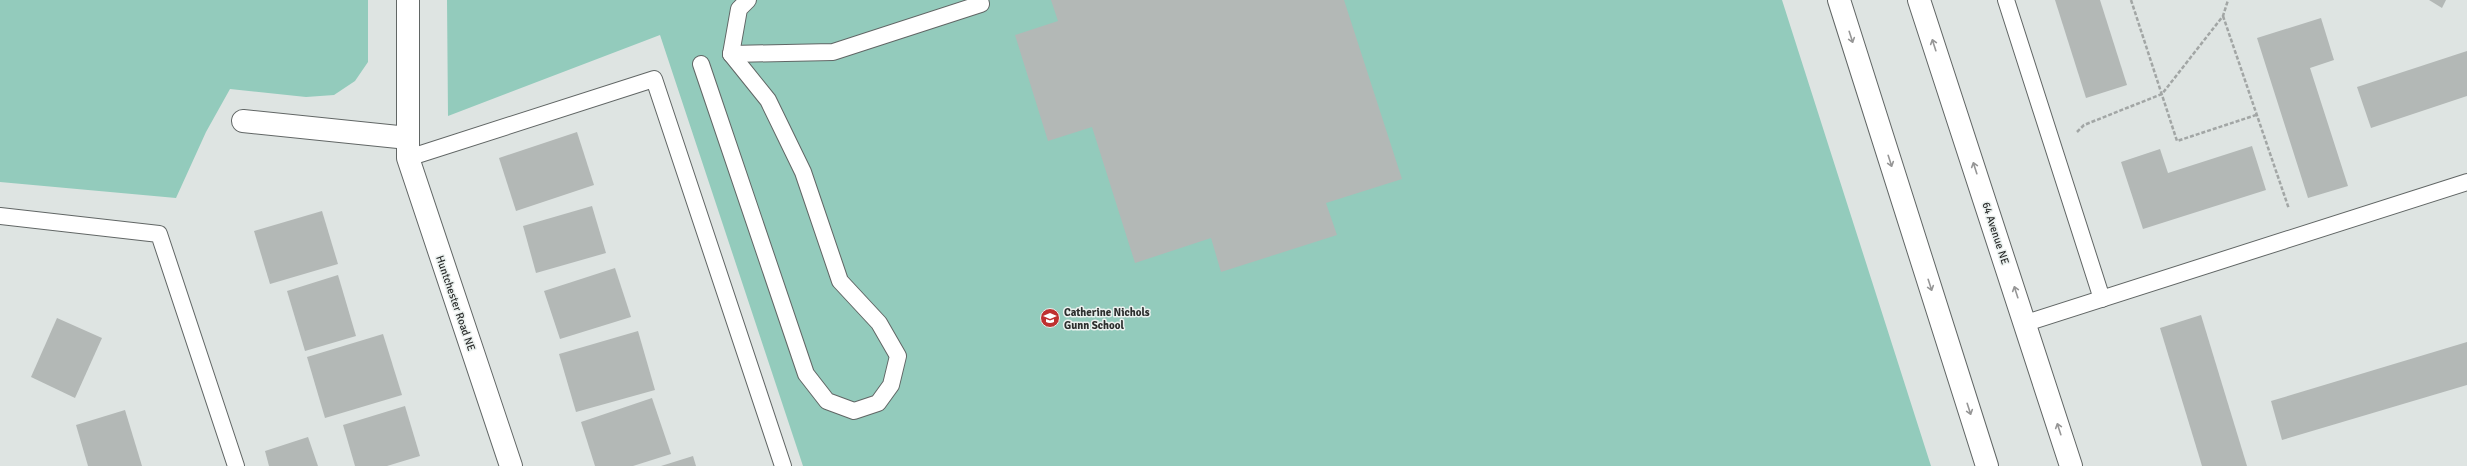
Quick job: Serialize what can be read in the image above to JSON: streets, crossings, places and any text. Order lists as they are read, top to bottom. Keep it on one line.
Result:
{"streets":{"main road":["64 Avenue NE","Huntchester Road NE"]},"places":{"school or university":["Catherine Nichols Gunn School"]}}
